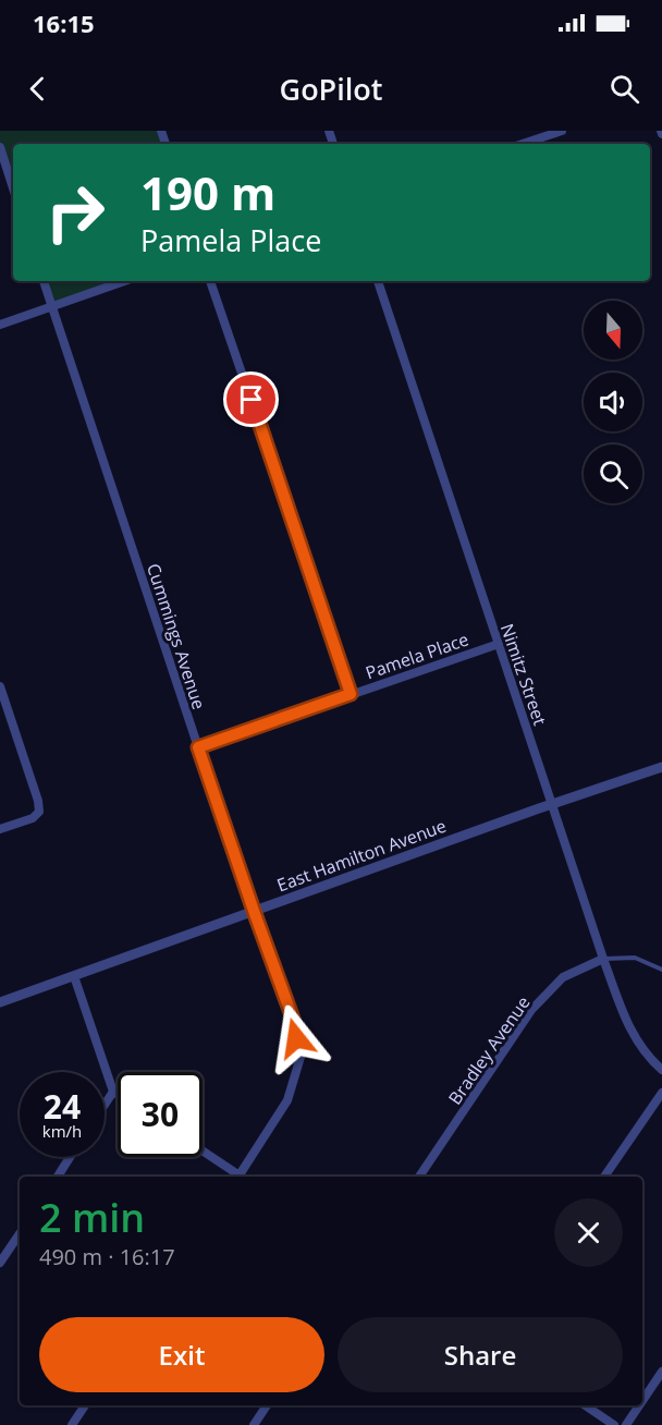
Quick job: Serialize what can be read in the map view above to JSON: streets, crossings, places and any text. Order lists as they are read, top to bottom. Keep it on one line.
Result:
{"streets":{"street":["Cummings Avenue","Pamela Place","Nimitz Street","East Hamilton Avenue","Bradley Avenue"]},"crossings":[["Cummings Avenue","Pamela Place"],["Cummings Avenue","East Hamilton Avenue"],["Pamela Place","Nimitz Street"],["Nimitz Street","East Hamilton Avenue"],["Nimitz Street","Bradley Avenue"]],"north":"bottom","page":{"status":"16:15","header":"GoPilot","turn":["190 m","Pamela Place"],"speed":"24 km/h","limit":"30","heading":["2 min","490 m · 16:17"],"buttons":["Exit","Share"]}}
